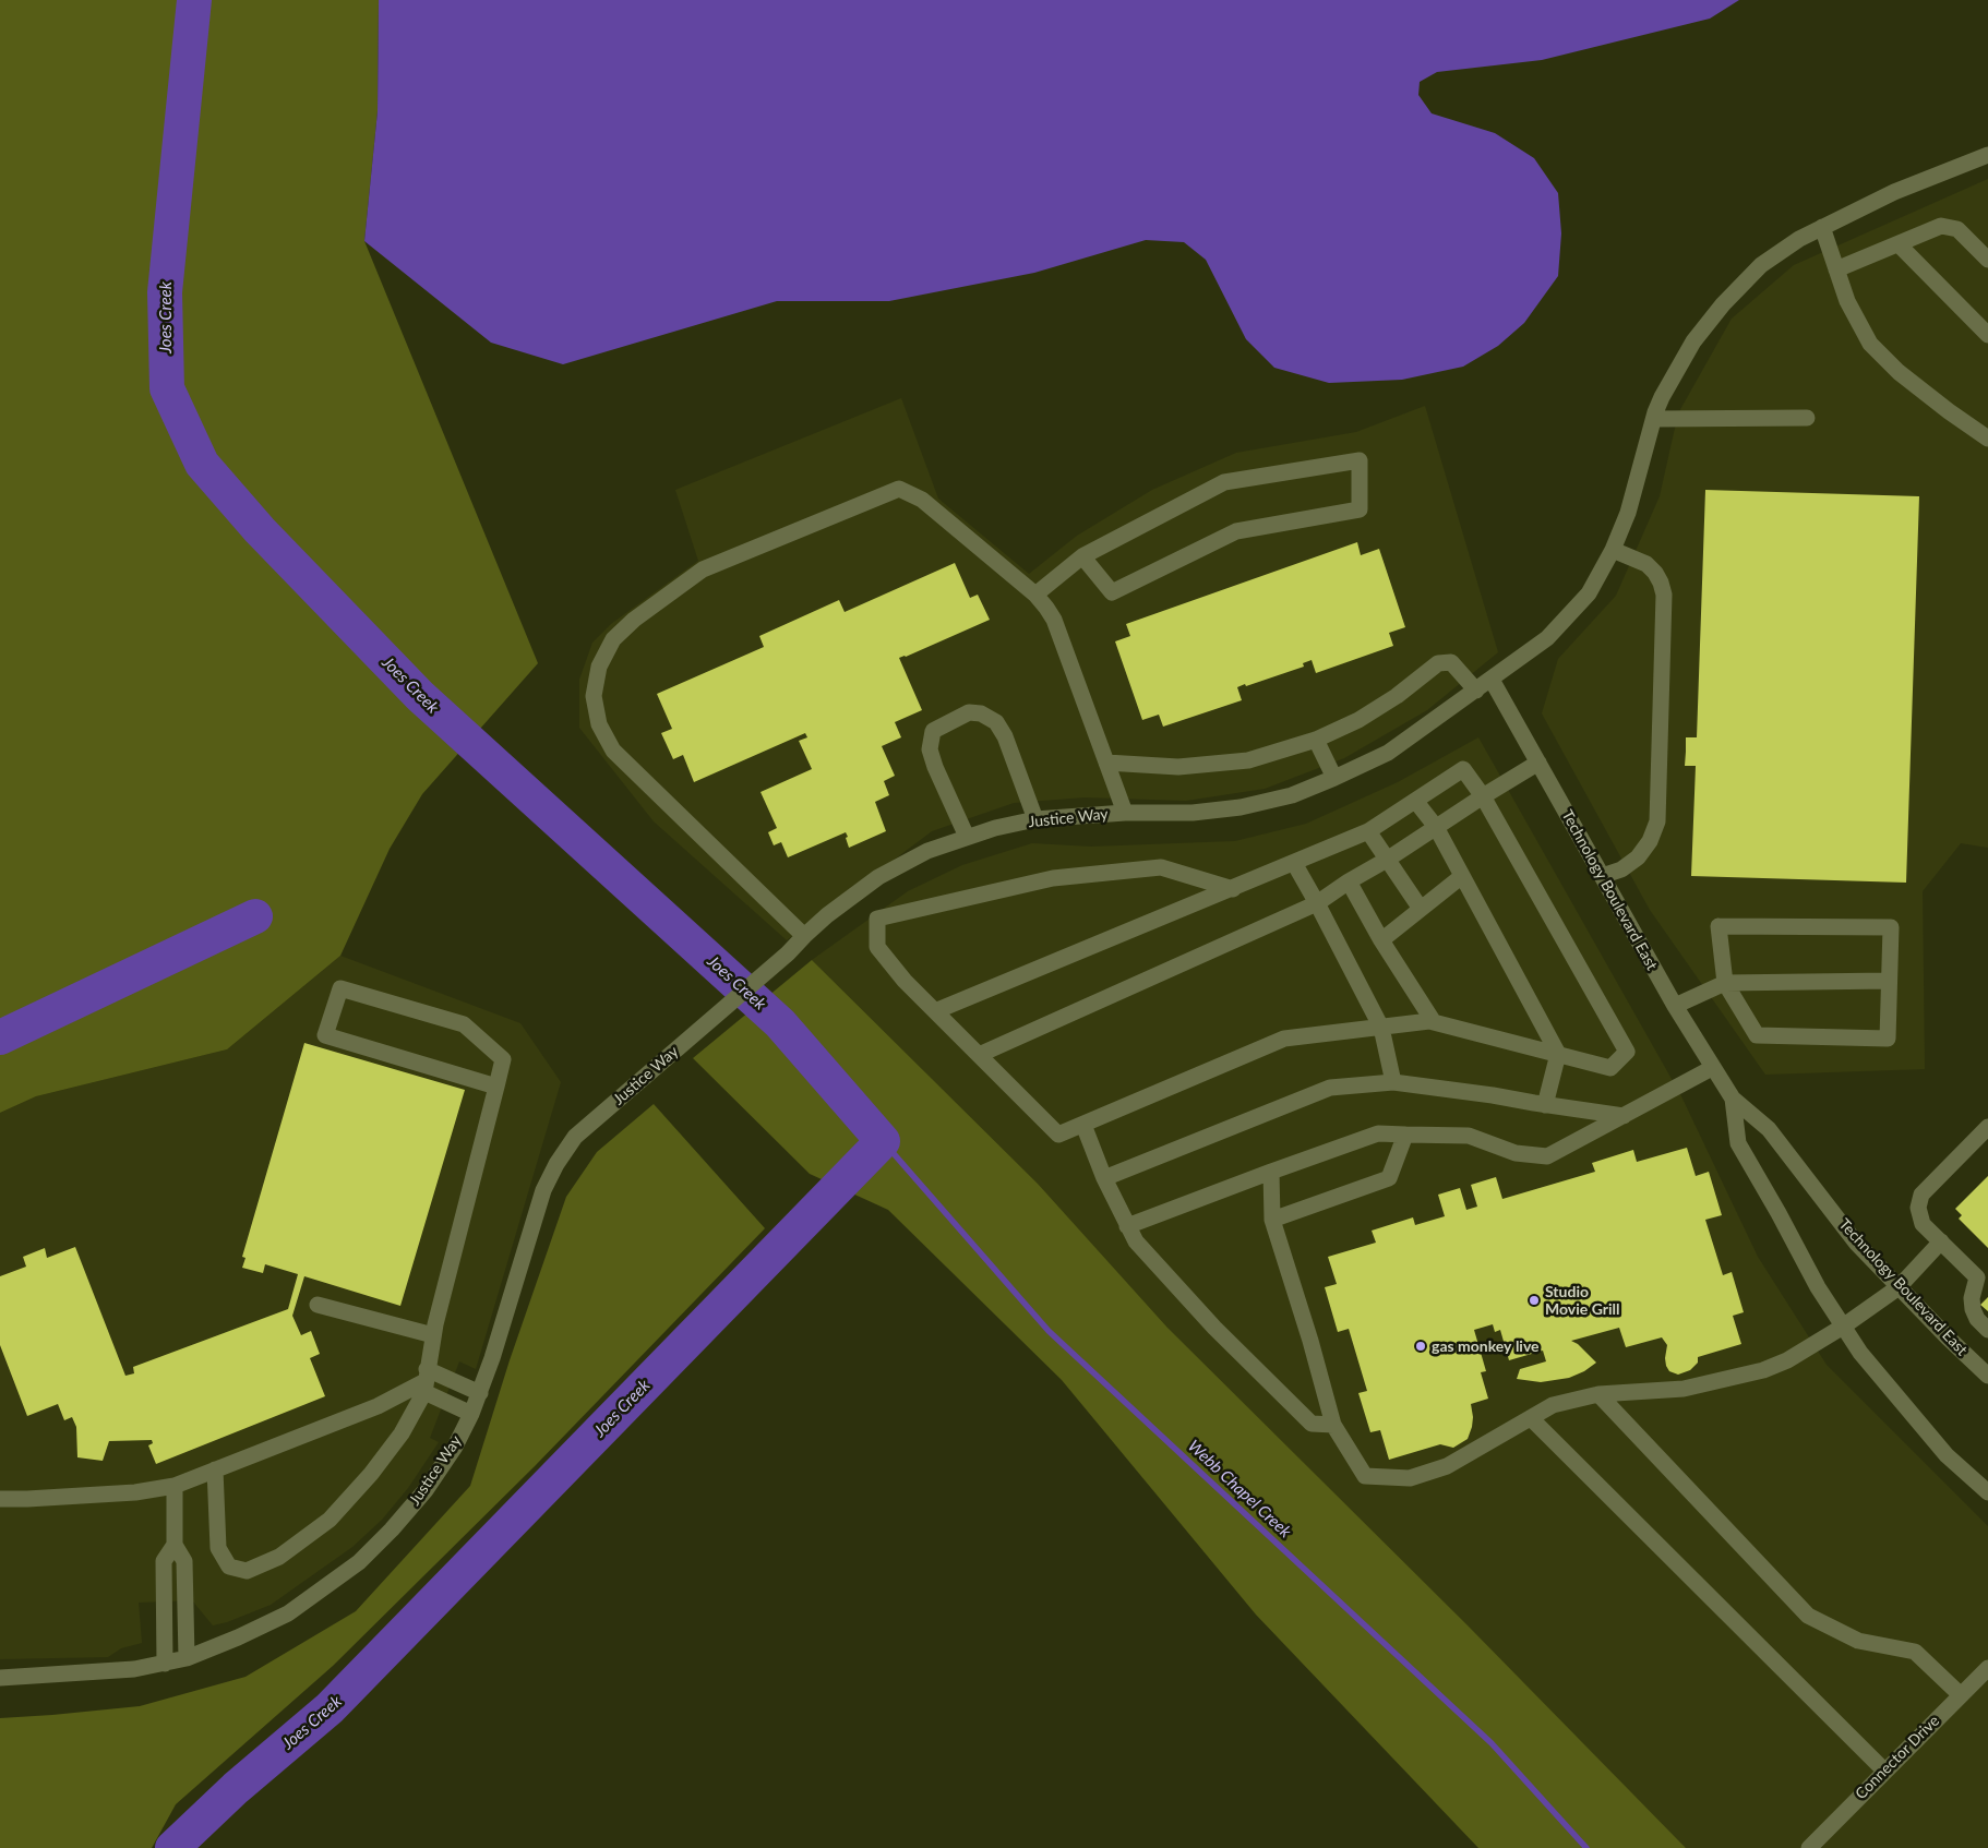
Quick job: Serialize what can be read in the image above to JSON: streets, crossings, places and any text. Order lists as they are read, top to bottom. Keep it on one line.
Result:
{"streets":{"street":["Justice Way","Technology Boulevard East","Connector Drive"]},"crossings":[["Justice Way","Technology Boulevard East"]],"water":["Joes Creek","Webb Chapel Creek"],"places":["Studio Movie Grill","gas monkey live"]}
